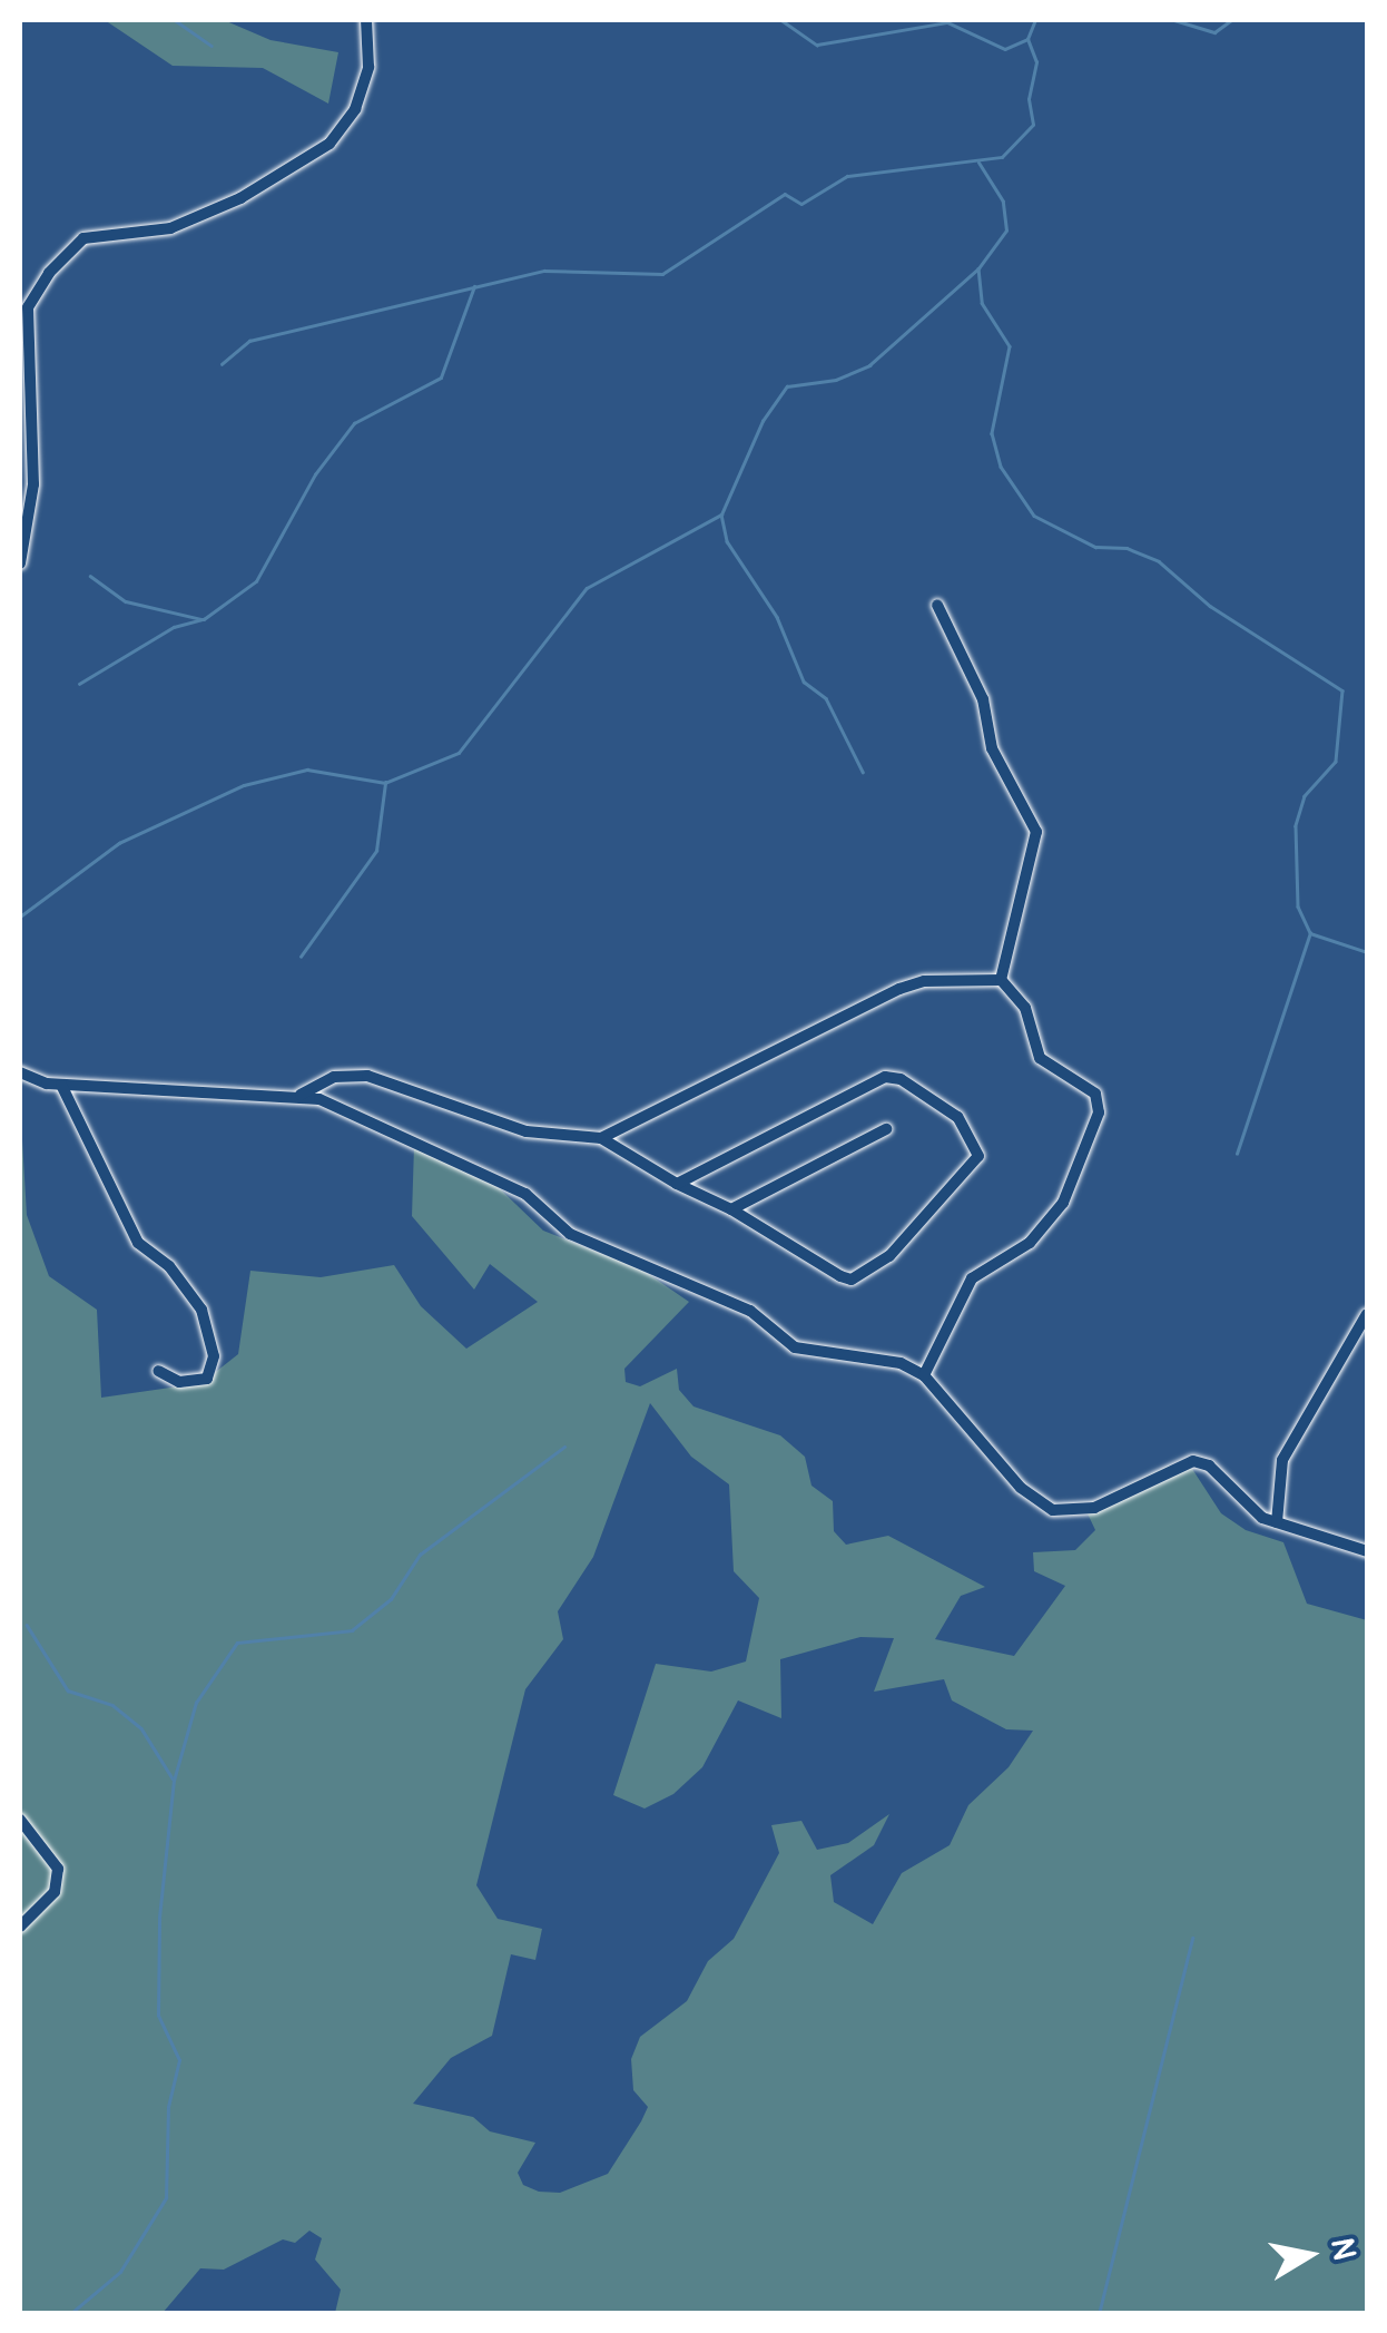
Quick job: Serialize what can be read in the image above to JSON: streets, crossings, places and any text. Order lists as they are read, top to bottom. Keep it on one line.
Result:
{"north":"right"}
